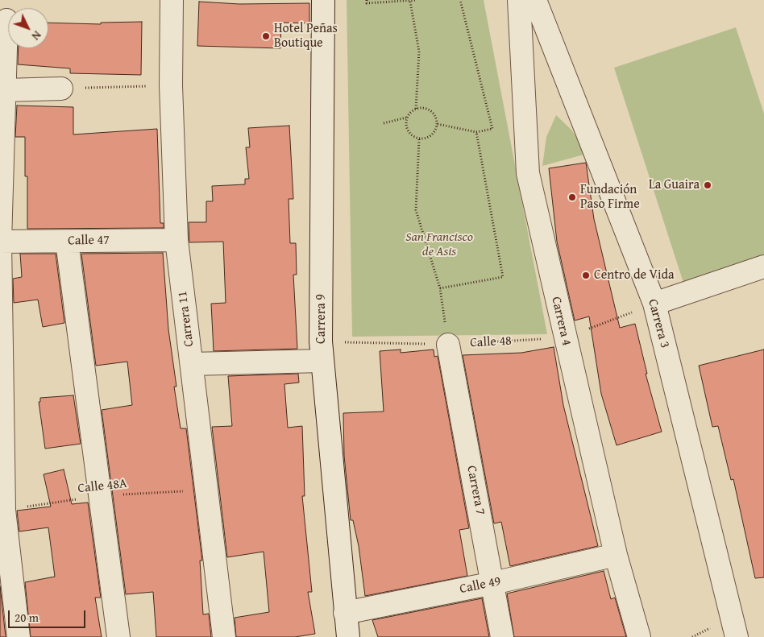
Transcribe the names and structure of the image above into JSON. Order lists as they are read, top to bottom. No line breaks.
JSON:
{"streets":{"street":["Calle 47","Carrera 11","Carrera 9","Carrera 4","Carrera 3","Carrera 7","Calle 49"],"path":["Calle 48","Calle 48A"]},"crossings":[["Calle 47","Carrera 11"],["Carrera 11","Calle 48A"],["Carrera 9","Calle 48"],["Carrera 9","Calle 49"],["Carrera 4","Calle 48"],["Carrera 4","Calle 49"],["Carrera 3","Calle 48"],["Calle 48","Carrera 7"],["Carrera 7","Calle 49"]],"parks":["San Francisco de Asis"],"places":["Hotel Peñas Boutique","La Guaira","Fundación Paso Firme","Centro de Vida"],"scale_bar":"20 m","north":"bottom right"}
